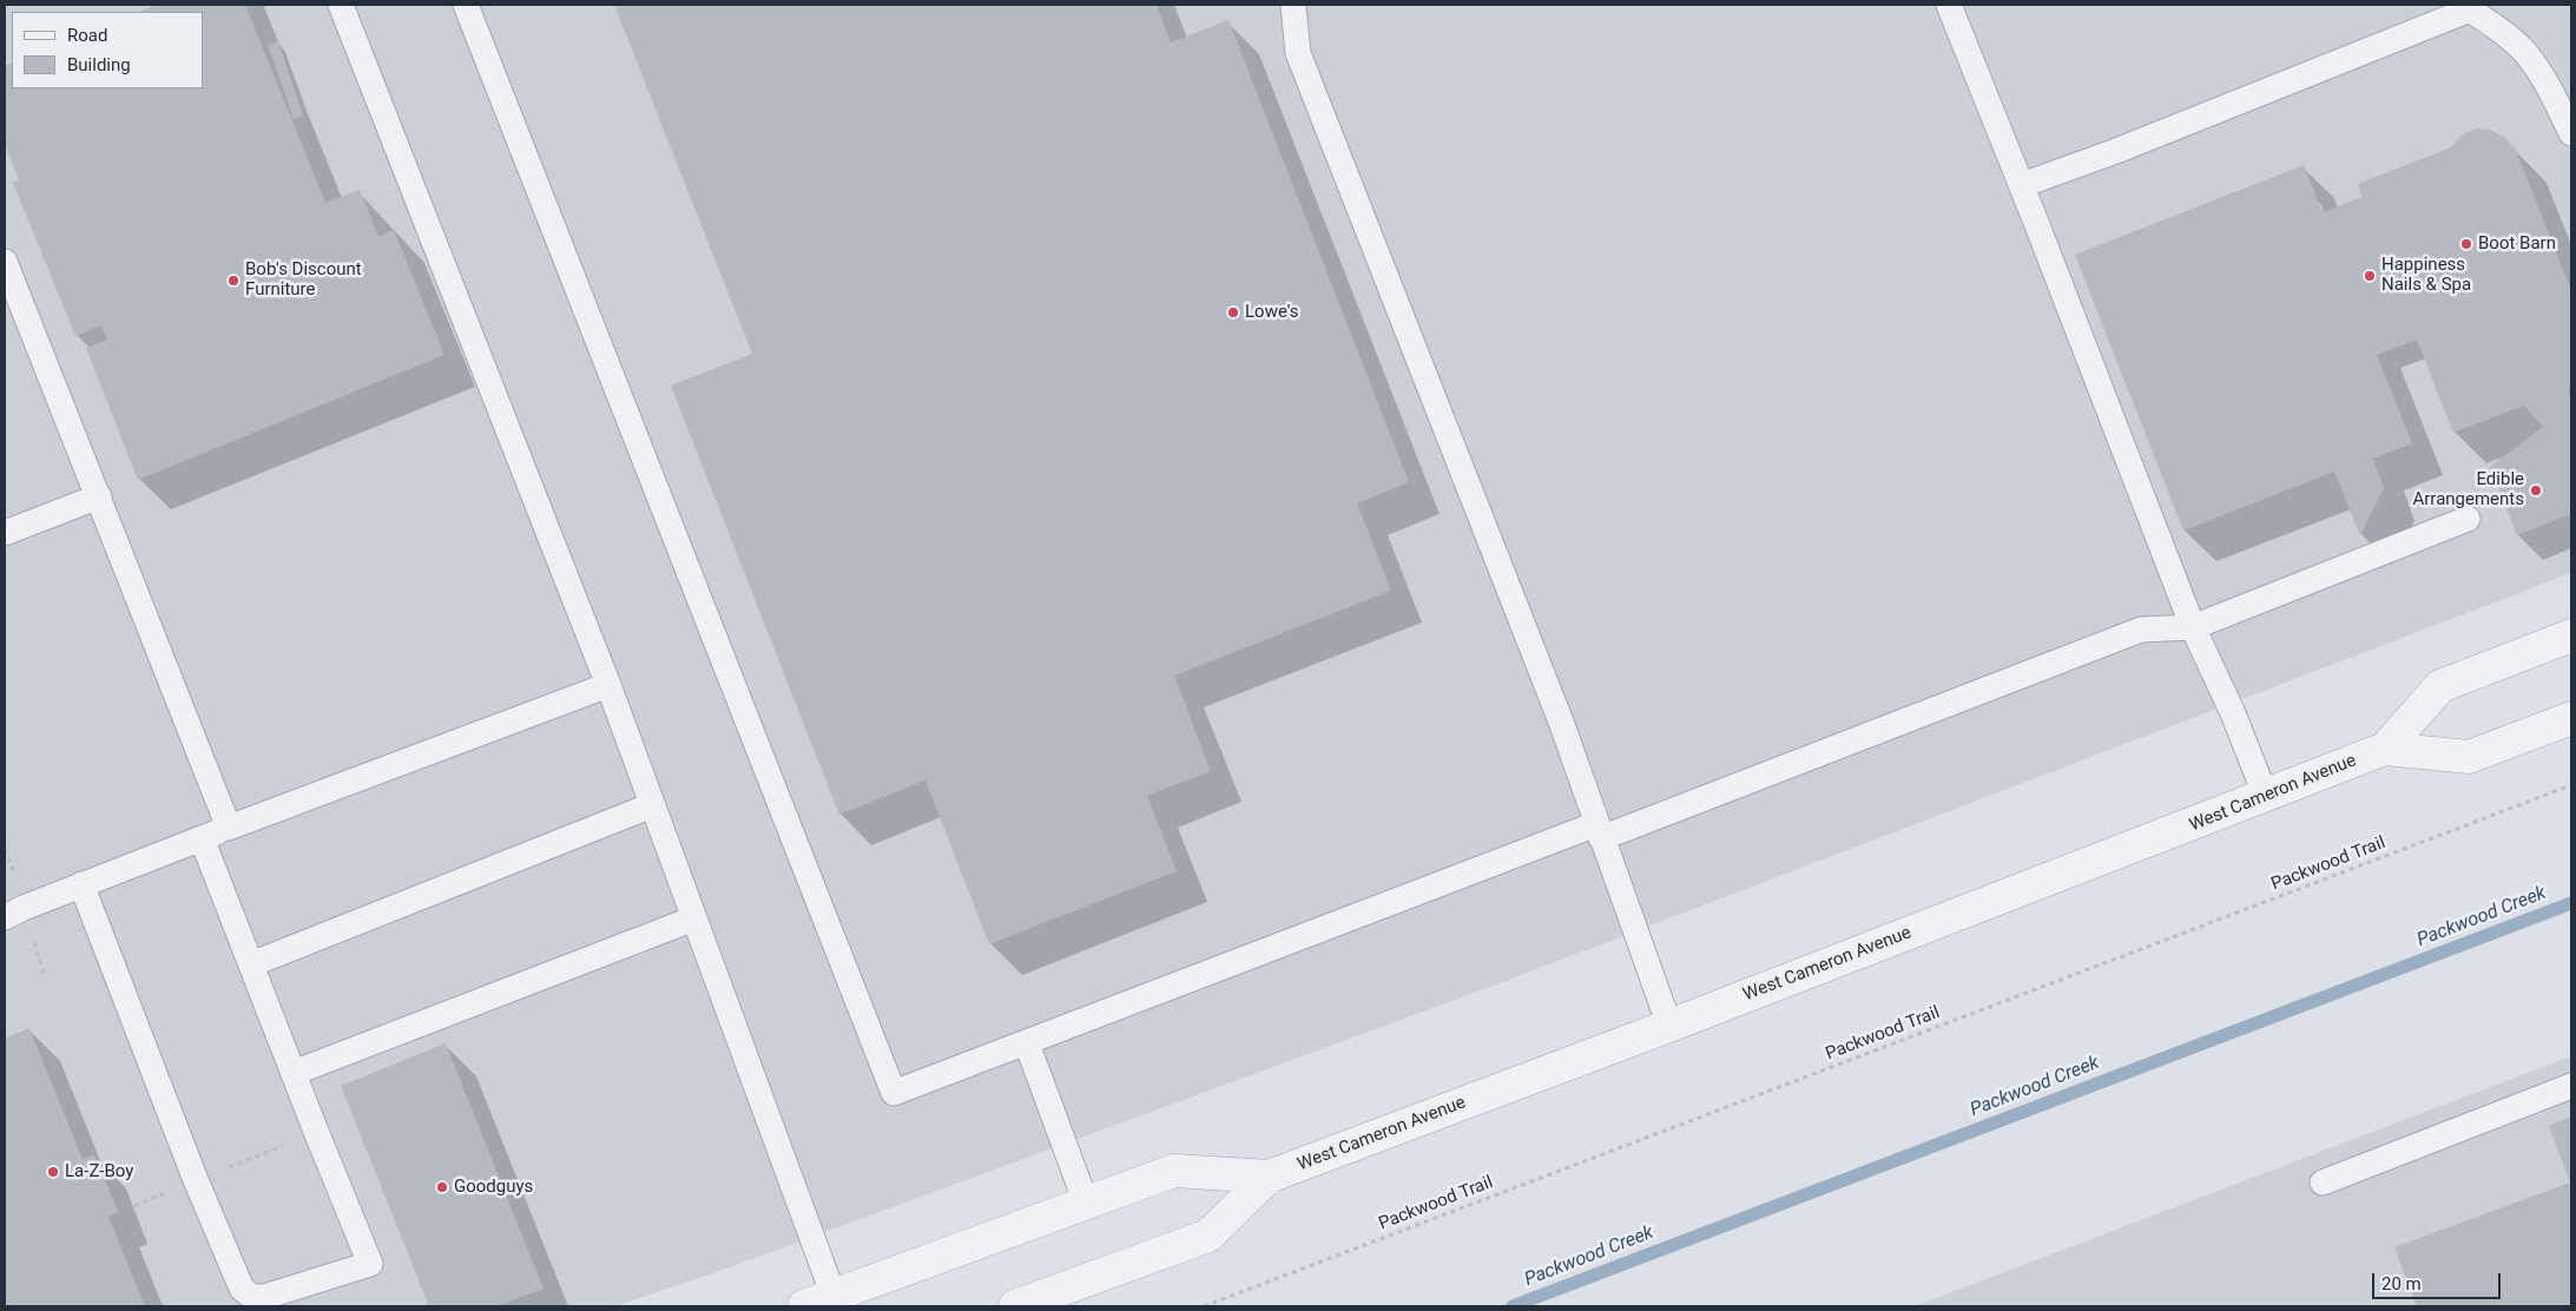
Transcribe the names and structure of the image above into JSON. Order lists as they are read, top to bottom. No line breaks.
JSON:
{"streets":{"street":["West Cameron Avenue"],"path":["Packwood Trail"]},"water":["Packwood Creek"],"places":["Boot Barn","Happiness Nails & Spa","Bob's Discount Furniture","Lowe's","Edible Arrangements","La-Z-Boy","Goodguys"],"legend":["Road","Building"],"scale_bar":"20 m"}
